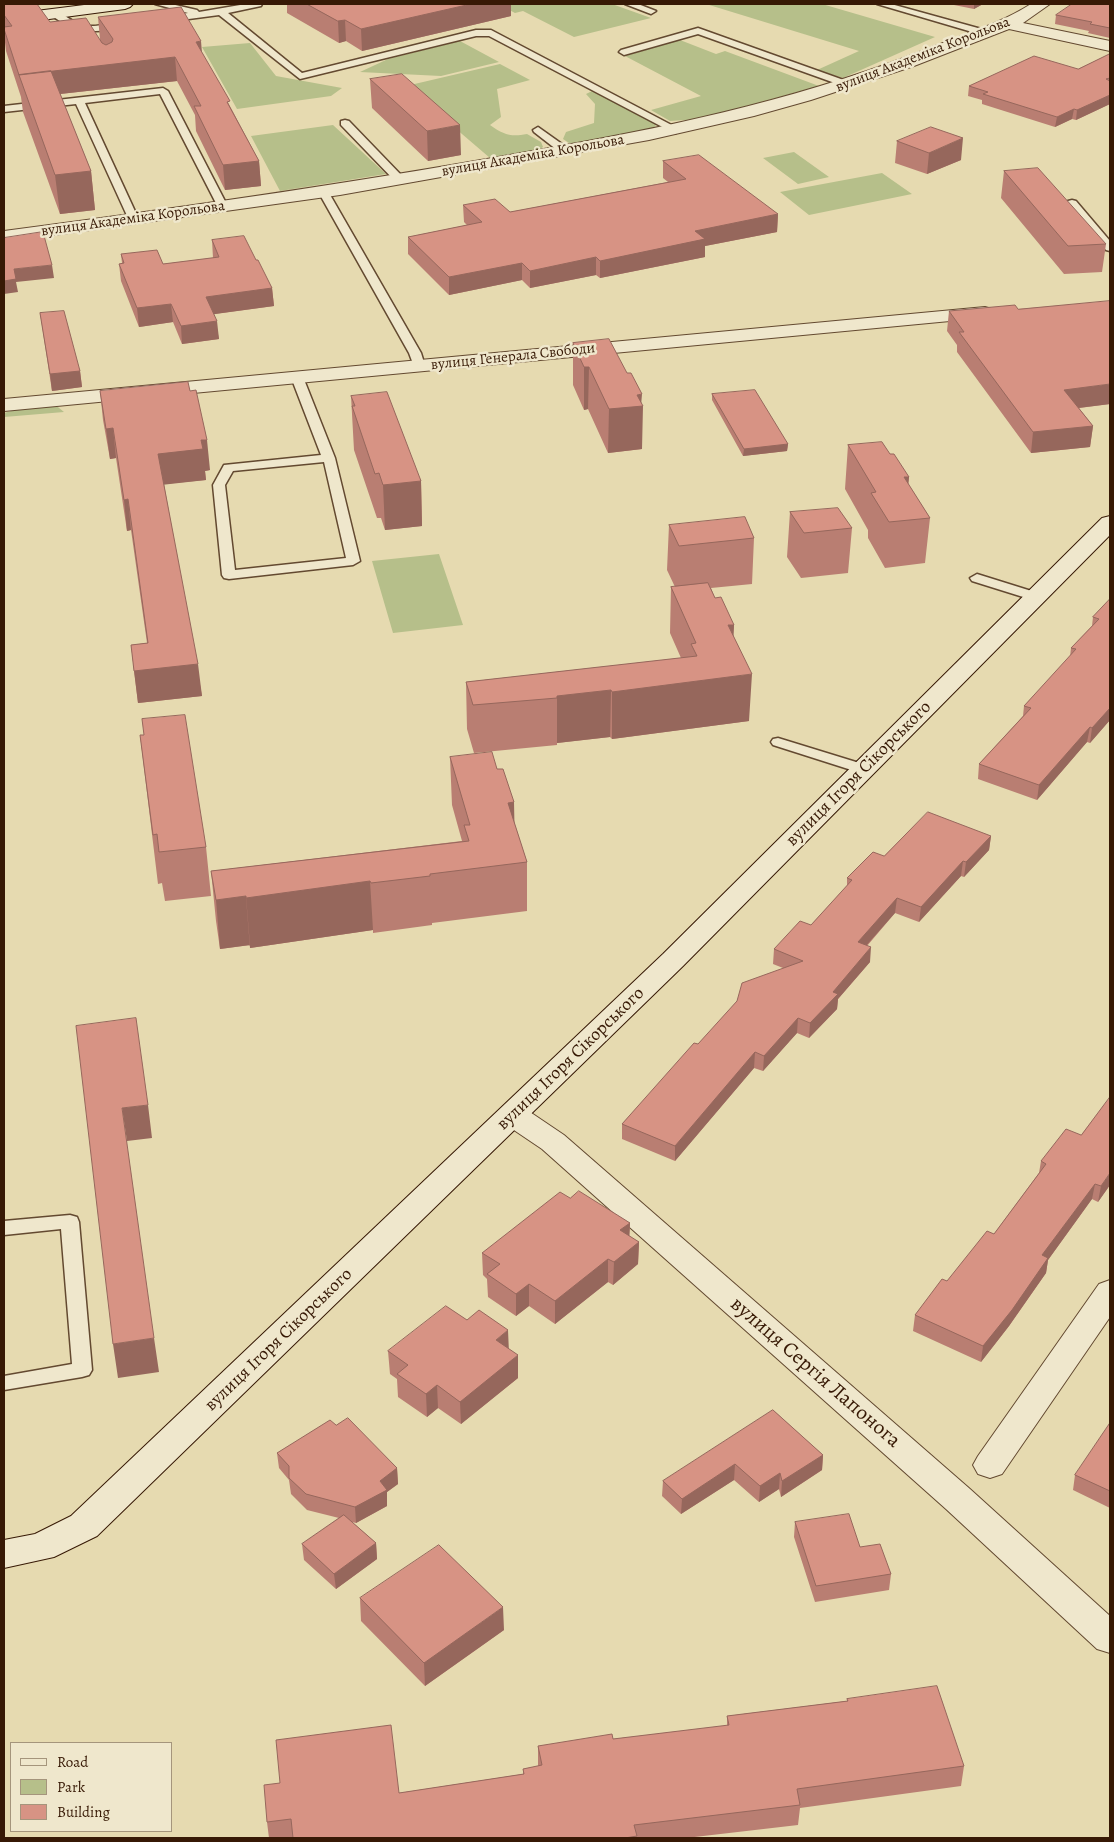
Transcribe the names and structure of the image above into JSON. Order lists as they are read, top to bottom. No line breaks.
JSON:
{"streets":{"street":["вулиця Академіка Корольова","вулиця Генерала Свободи","вулиця Ігоря Сікорського","вулиця Сергія Лапонога"]},"crossings":[["вулиця Ігоря Сікорського","вулиця Сергія Лапонога"]],"legend":["Road","Park","Building"]}
